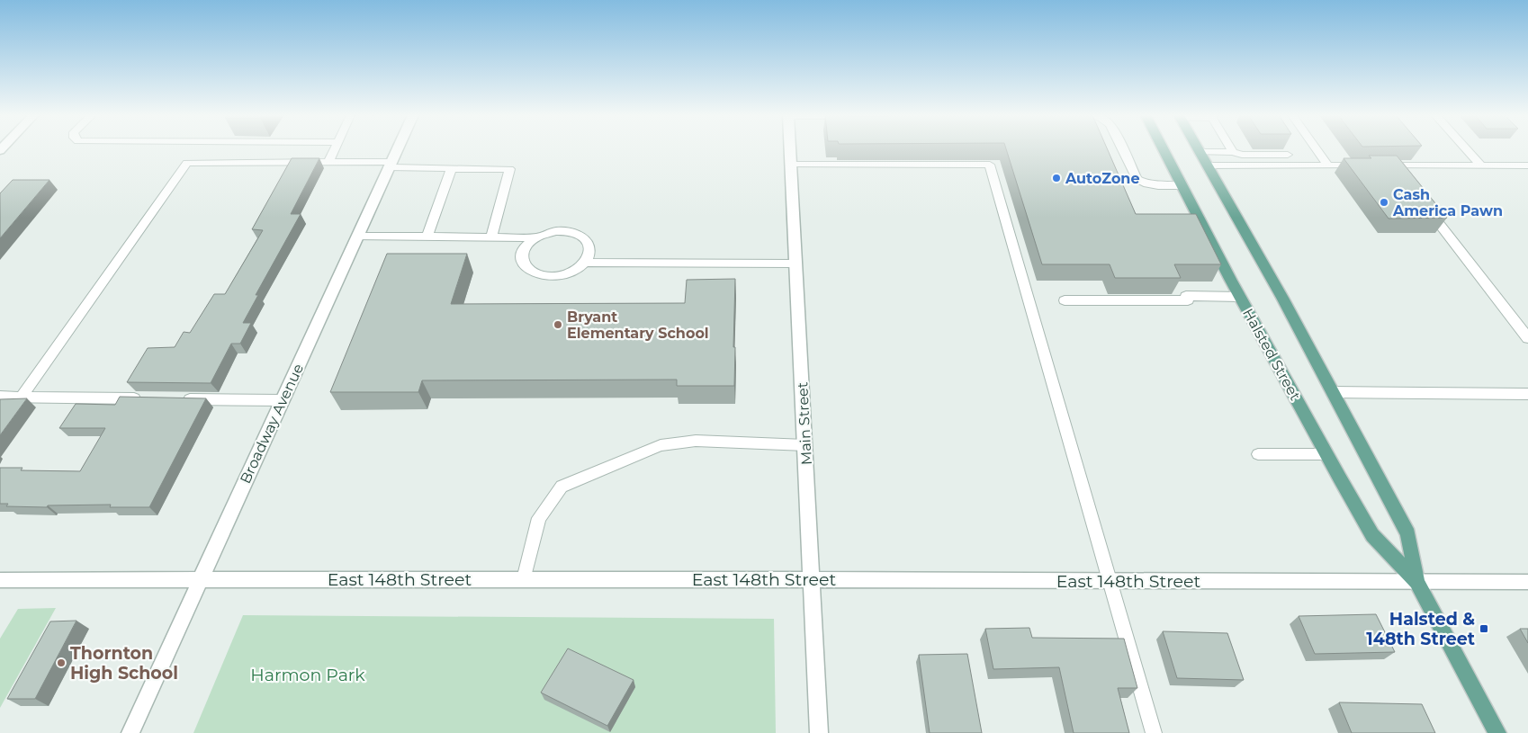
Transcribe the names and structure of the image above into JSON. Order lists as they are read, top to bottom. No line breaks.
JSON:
{"streets":{"main road":["Halsted Street"],"street":["Broadway Avenue","Main Street","East 148th Street"]},"crossings":[["Halsted Street","East 148th Street"],["Broadway Avenue","East 148th Street"],["Main Street","East 148th Street"]],"parks":["Harmon Park"],"places":{"other":["AutoZone","Cash America Pawn","Bryant Elementary School","Thornton High School"],"transit":["Halsted & 148th Street"]}}
